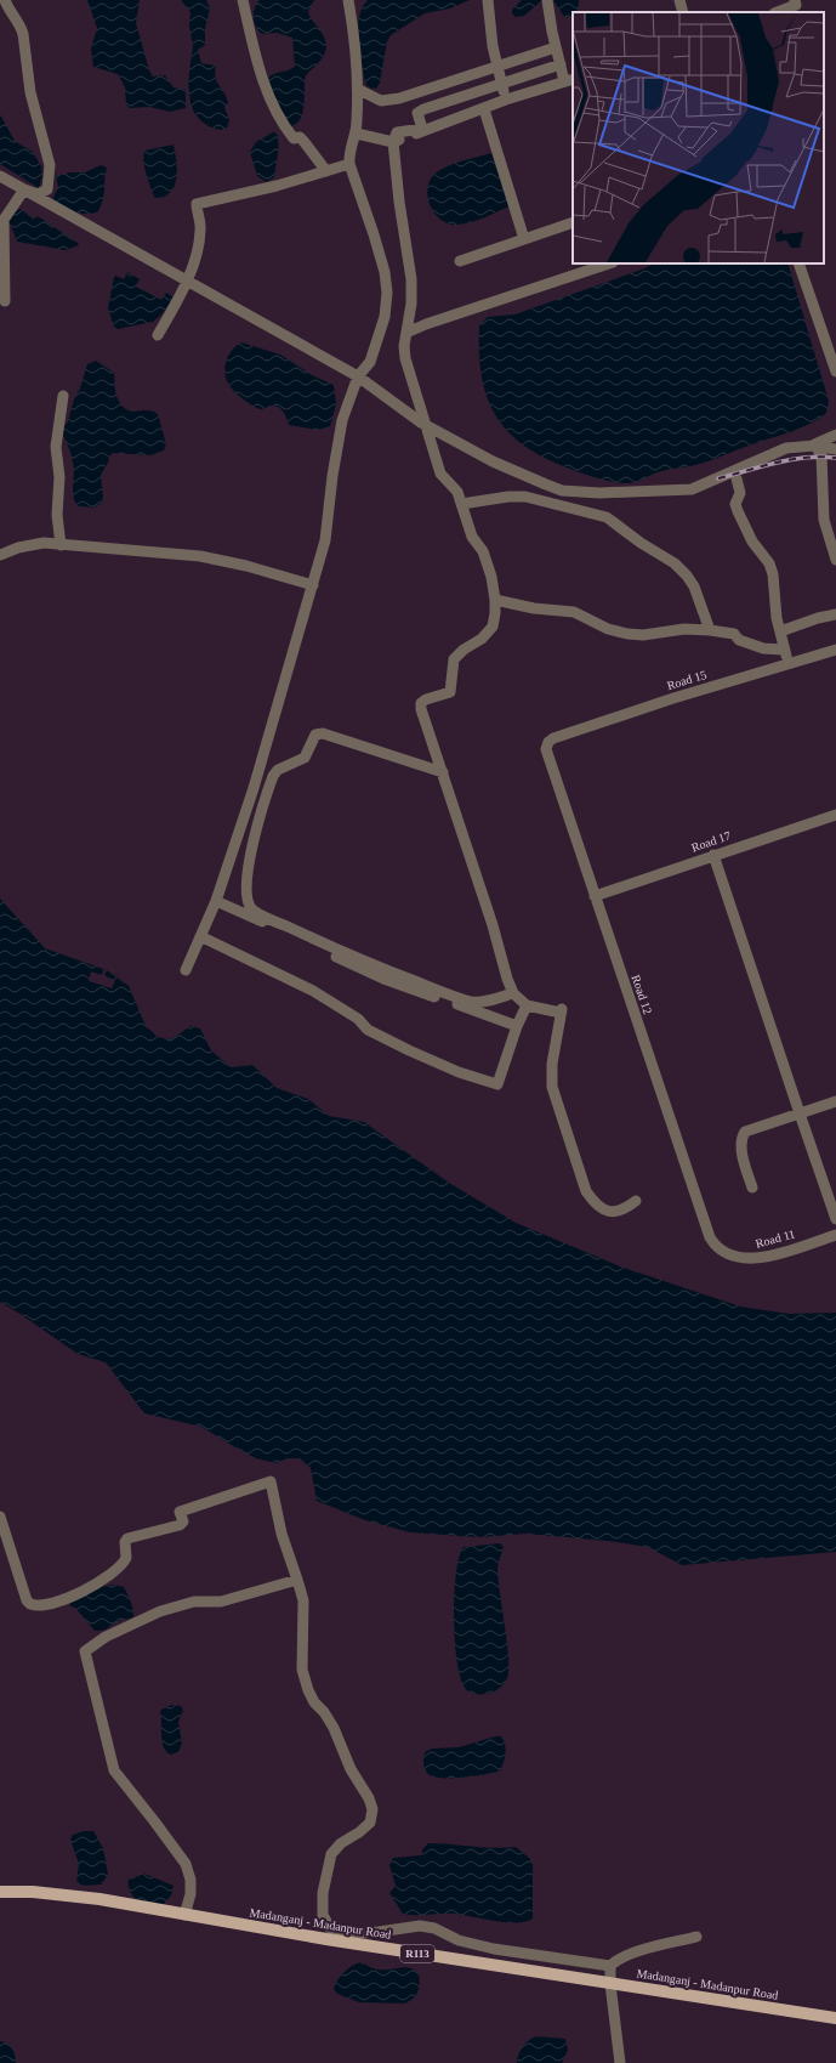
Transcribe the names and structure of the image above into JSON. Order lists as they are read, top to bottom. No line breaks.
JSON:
{"streets":{"main road":["Madanganj - Madanpur Road","R113"],"street":["Road 15","Road 17","Road 12","Road 11"]},"crossings":[["Road 15","Road 12"],["Road 17","Road 12"],["Road 12","Road 11"]]}
